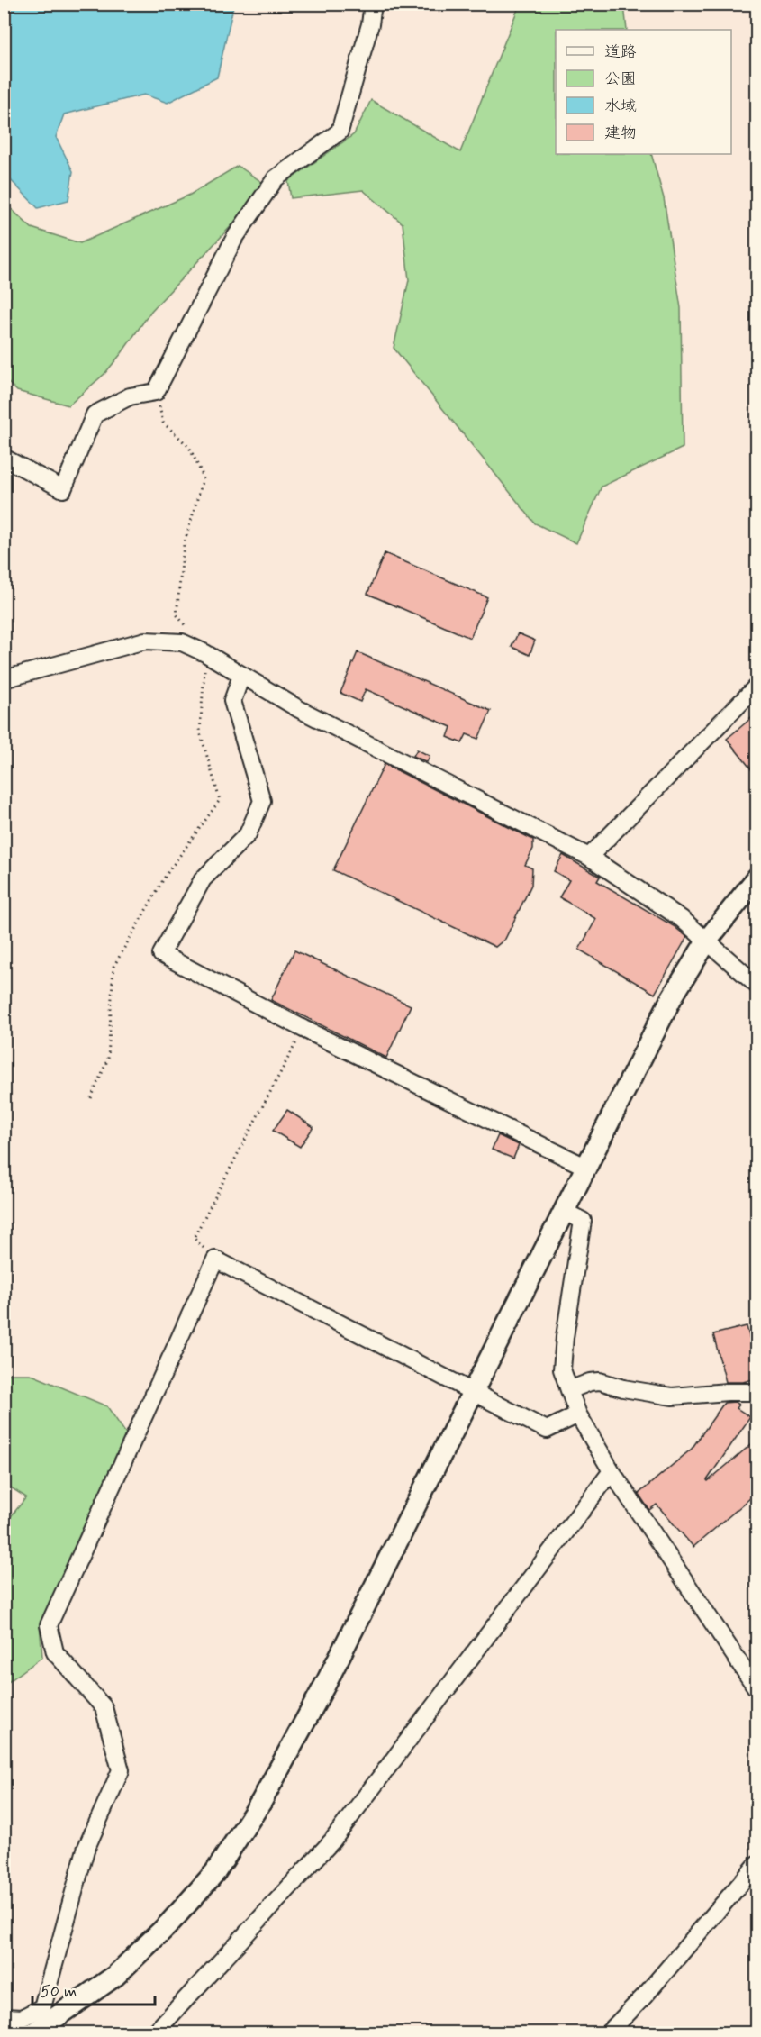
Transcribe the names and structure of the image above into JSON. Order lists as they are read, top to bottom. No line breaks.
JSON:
{"legend":["道路","公園","水域","建物"],"scale_bar":"50 m"}
